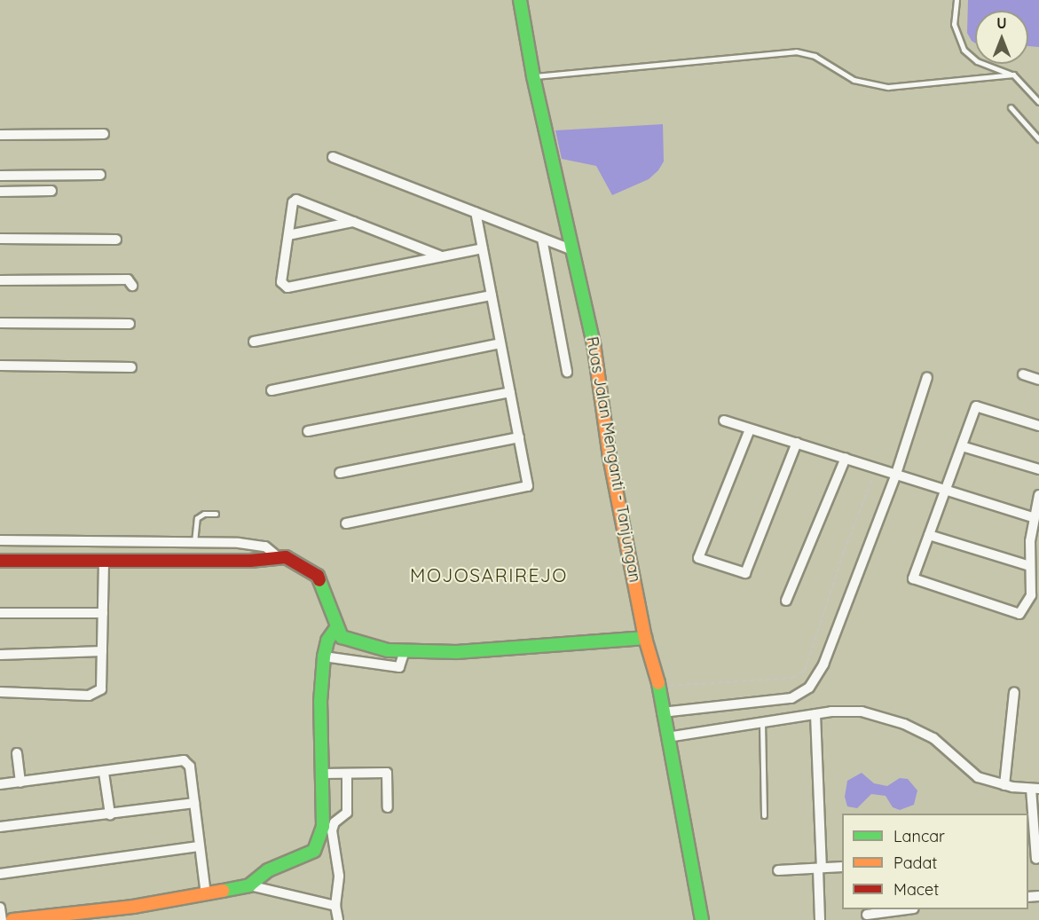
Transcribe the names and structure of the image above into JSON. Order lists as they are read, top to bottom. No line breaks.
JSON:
{"streets":{"street":["Ruas Jalan Menganti - Tanjungan"]},"districts":["MOJOSARIREJO"],"legend":["Lancar","Padat","Macet"],"north":"top"}
